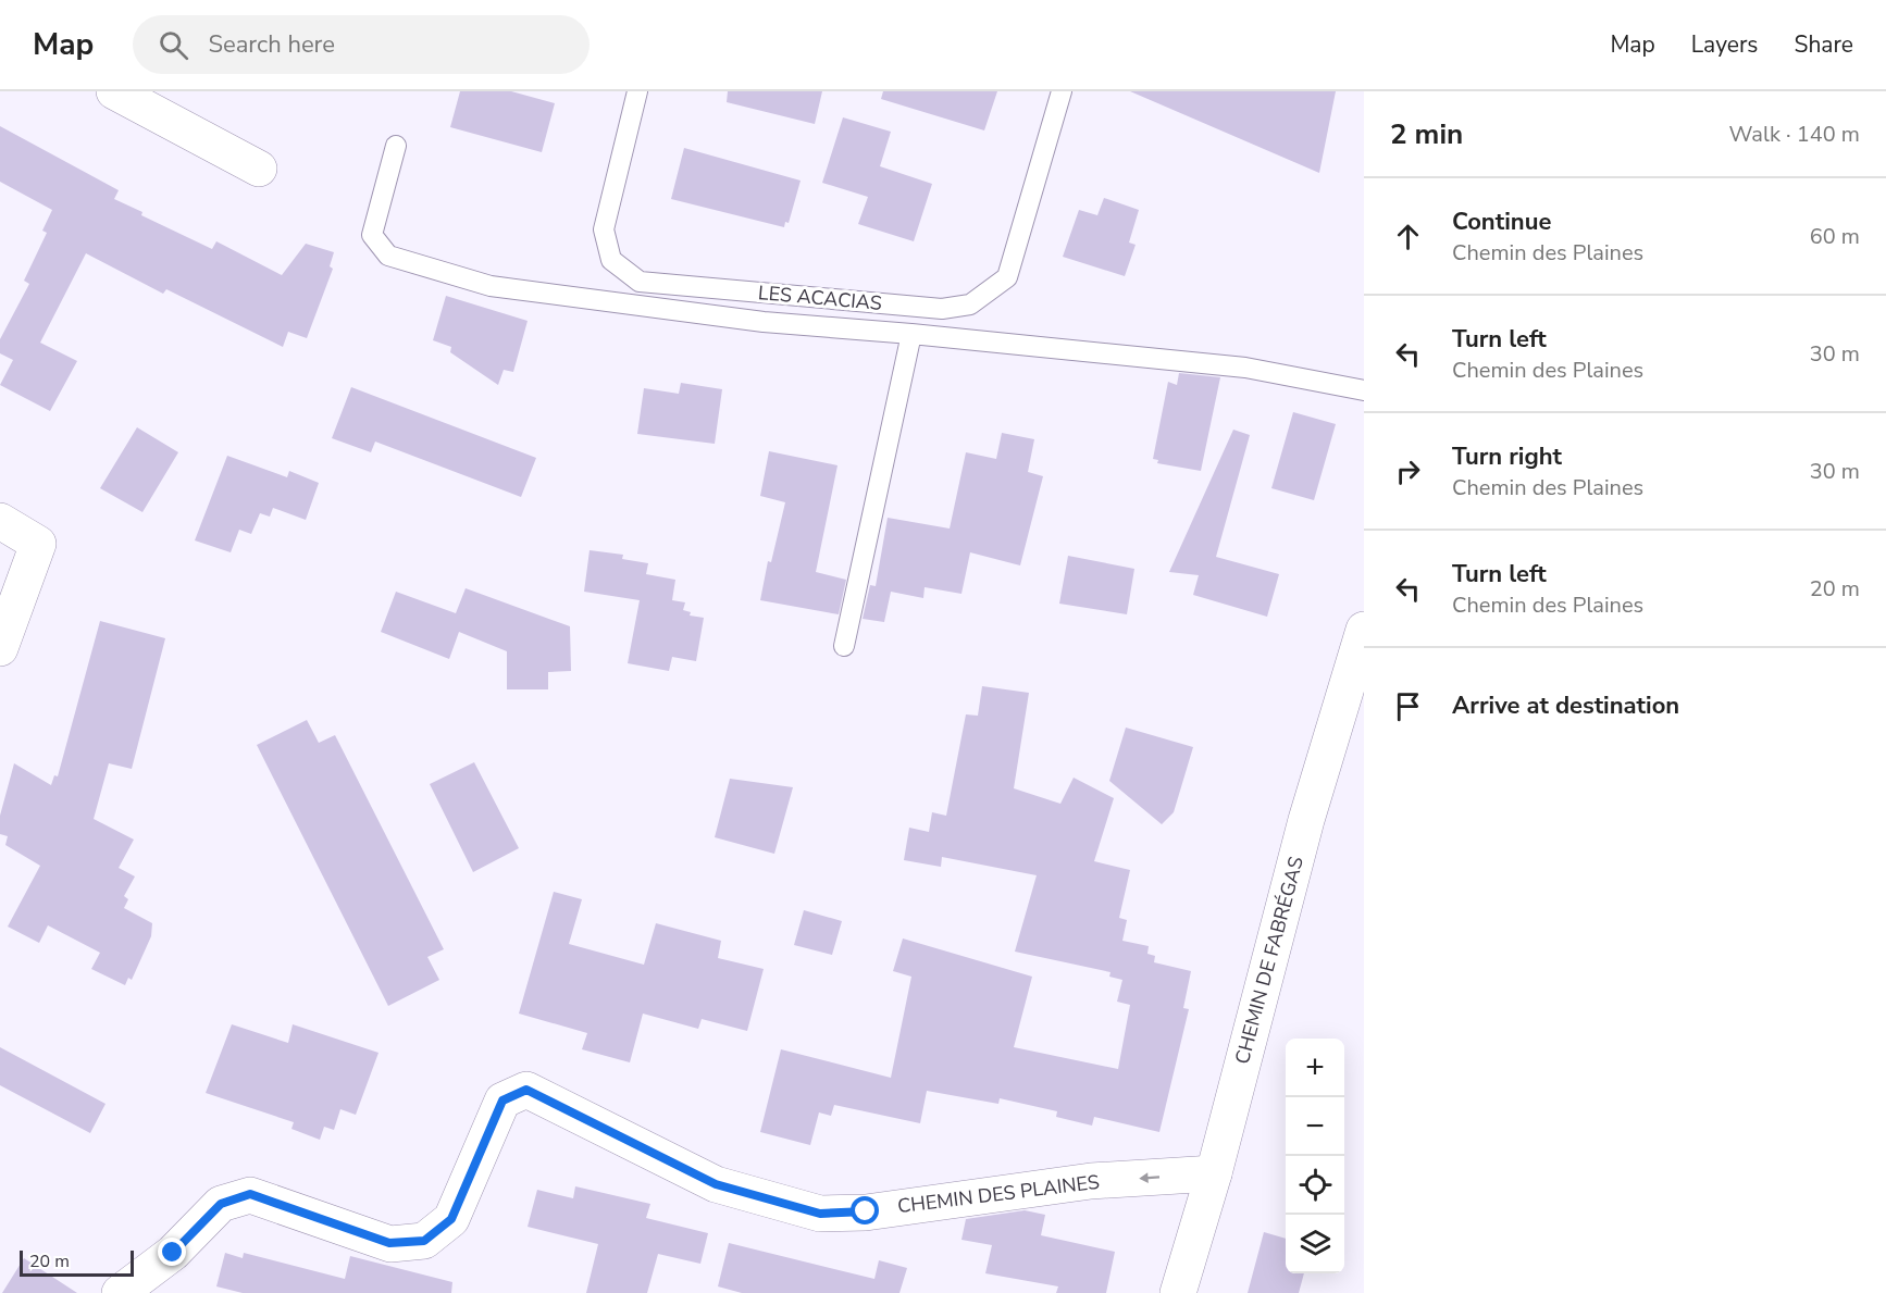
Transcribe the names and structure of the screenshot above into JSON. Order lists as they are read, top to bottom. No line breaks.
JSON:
{"streets":{"street":["CHEMIN DE FABRÉGAS","CHEMIN DES PLAINES"],"lane":["LES ACACIAS"]},"crossings":[["CHEMIN DE FABRÉGAS","CHEMIN DES PLAINES"]],"one_way":["CHEMIN DES PLAINES"],"scale_bar":"20 m","page":{"header":"Map","search":"Search here","nav":["Map","Layers","Share"],"heading":["2 min","Walk · 140 m"],"list":[["Continue","Chemin des Plaines","60 m"],["Turn left","Chemin des Plaines","30 m"],["Turn right","Chemin des Plaines","30 m"],["Turn left","Chemin des Plaines","20 m"],"Arrive at destination"],"map_buttons":["+","−"],"scale":"20 m"}}
